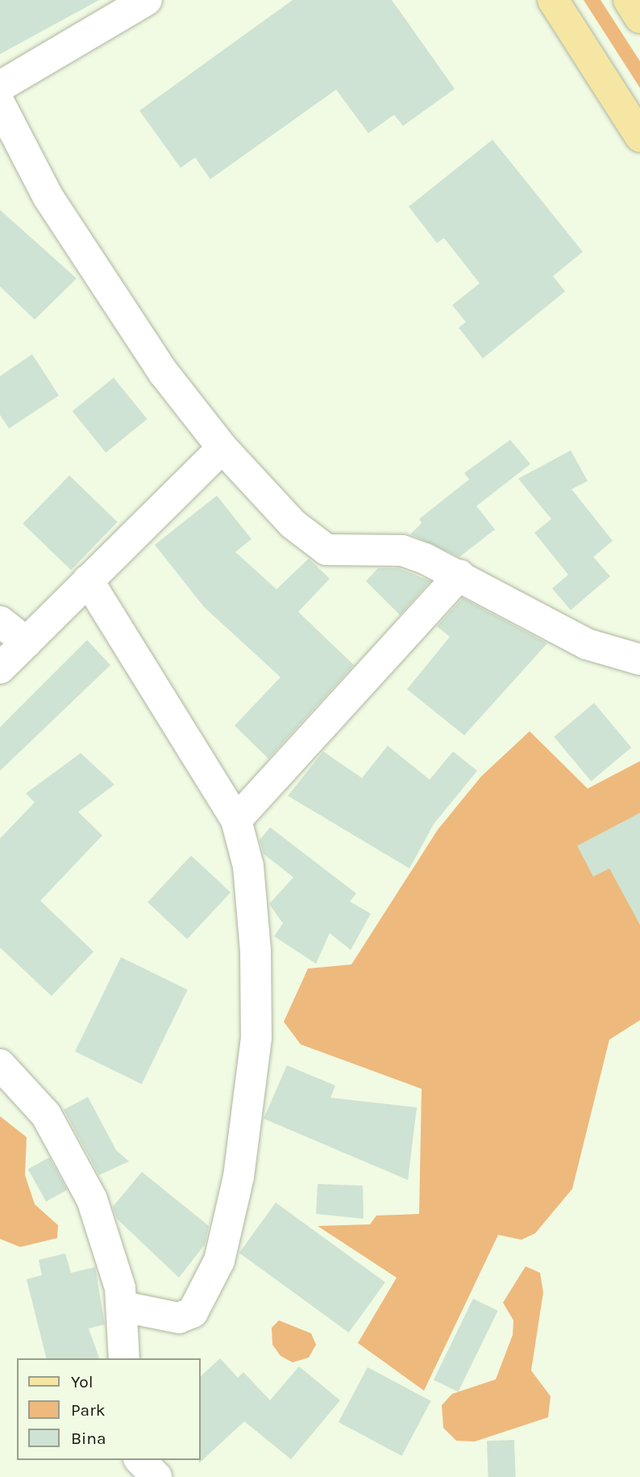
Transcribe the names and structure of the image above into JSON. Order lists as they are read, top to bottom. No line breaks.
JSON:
{"legend":["Yol","Park","Bina"]}
